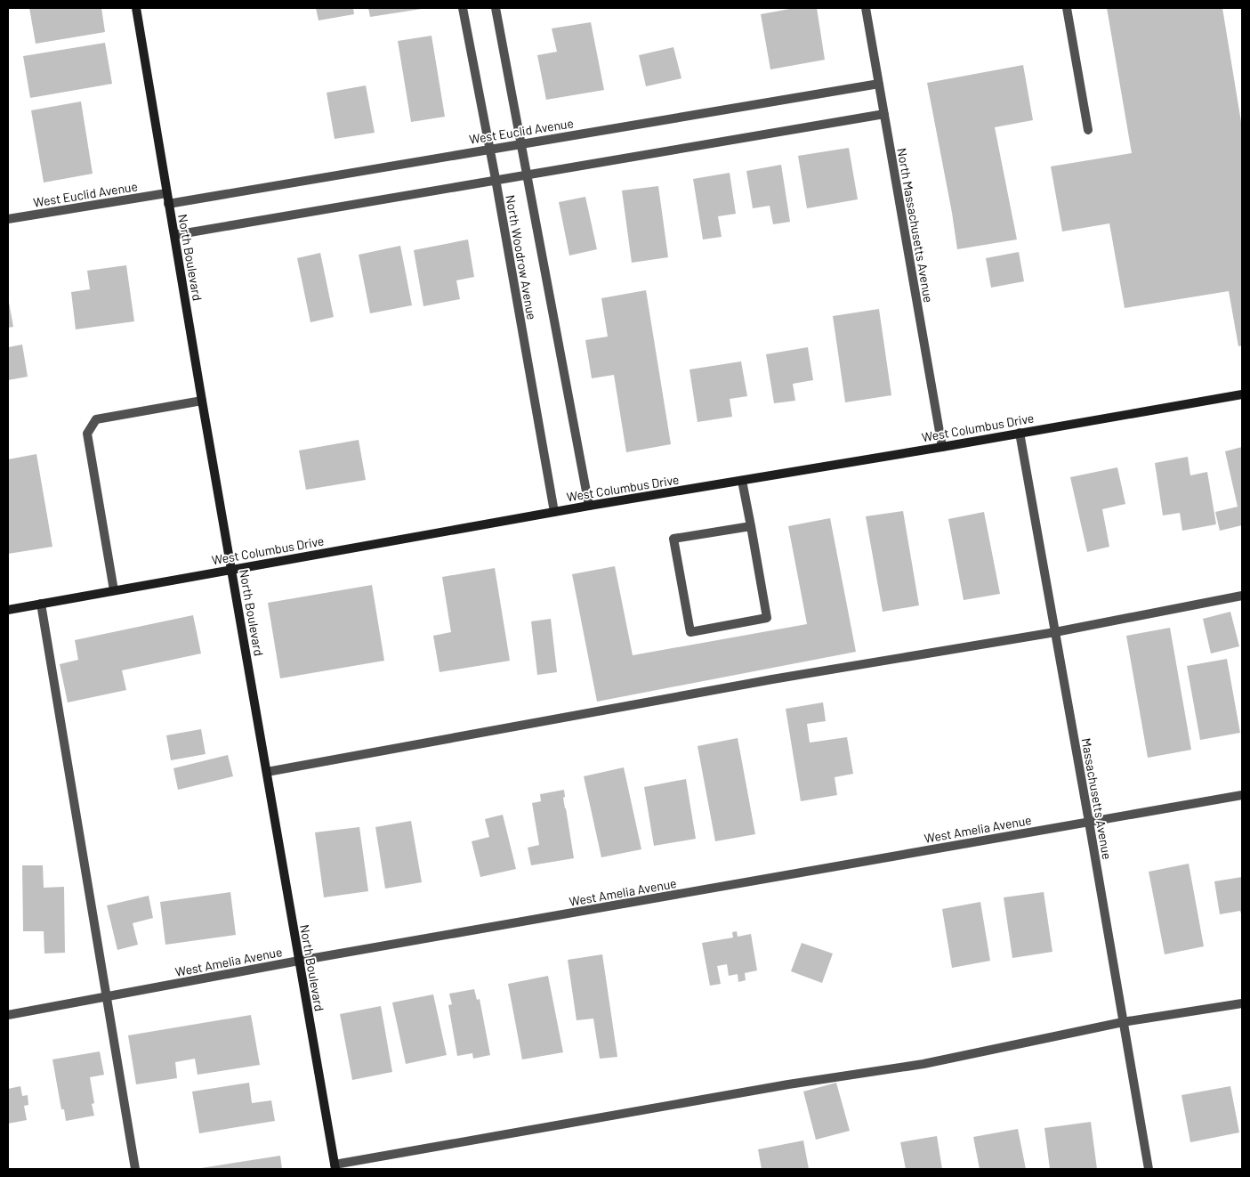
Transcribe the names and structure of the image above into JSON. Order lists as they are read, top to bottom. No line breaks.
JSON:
{"streets":{"main road":["North Boulevard","West Columbus Drive"],"street":["West Euclid Avenue","North Massachusetts Avenue","North Woodrow Avenue","Massachusetts Avenue","West Amelia Avenue"]},"crossings":[["West Euclid Avenue","North Massachusetts Avenue"],["West Euclid Avenue","North Boulevard"],["West Euclid Avenue","North Woodrow Avenue"],["North Massachusetts Avenue","West Columbus Drive"],["North Boulevard","West Columbus Drive"],["North Boulevard","West Amelia Avenue"],["North Woodrow Avenue","West Columbus Drive"],["West Columbus Drive","Massachusetts Avenue"],["Massachusetts Avenue","West Amelia Avenue"]]}
